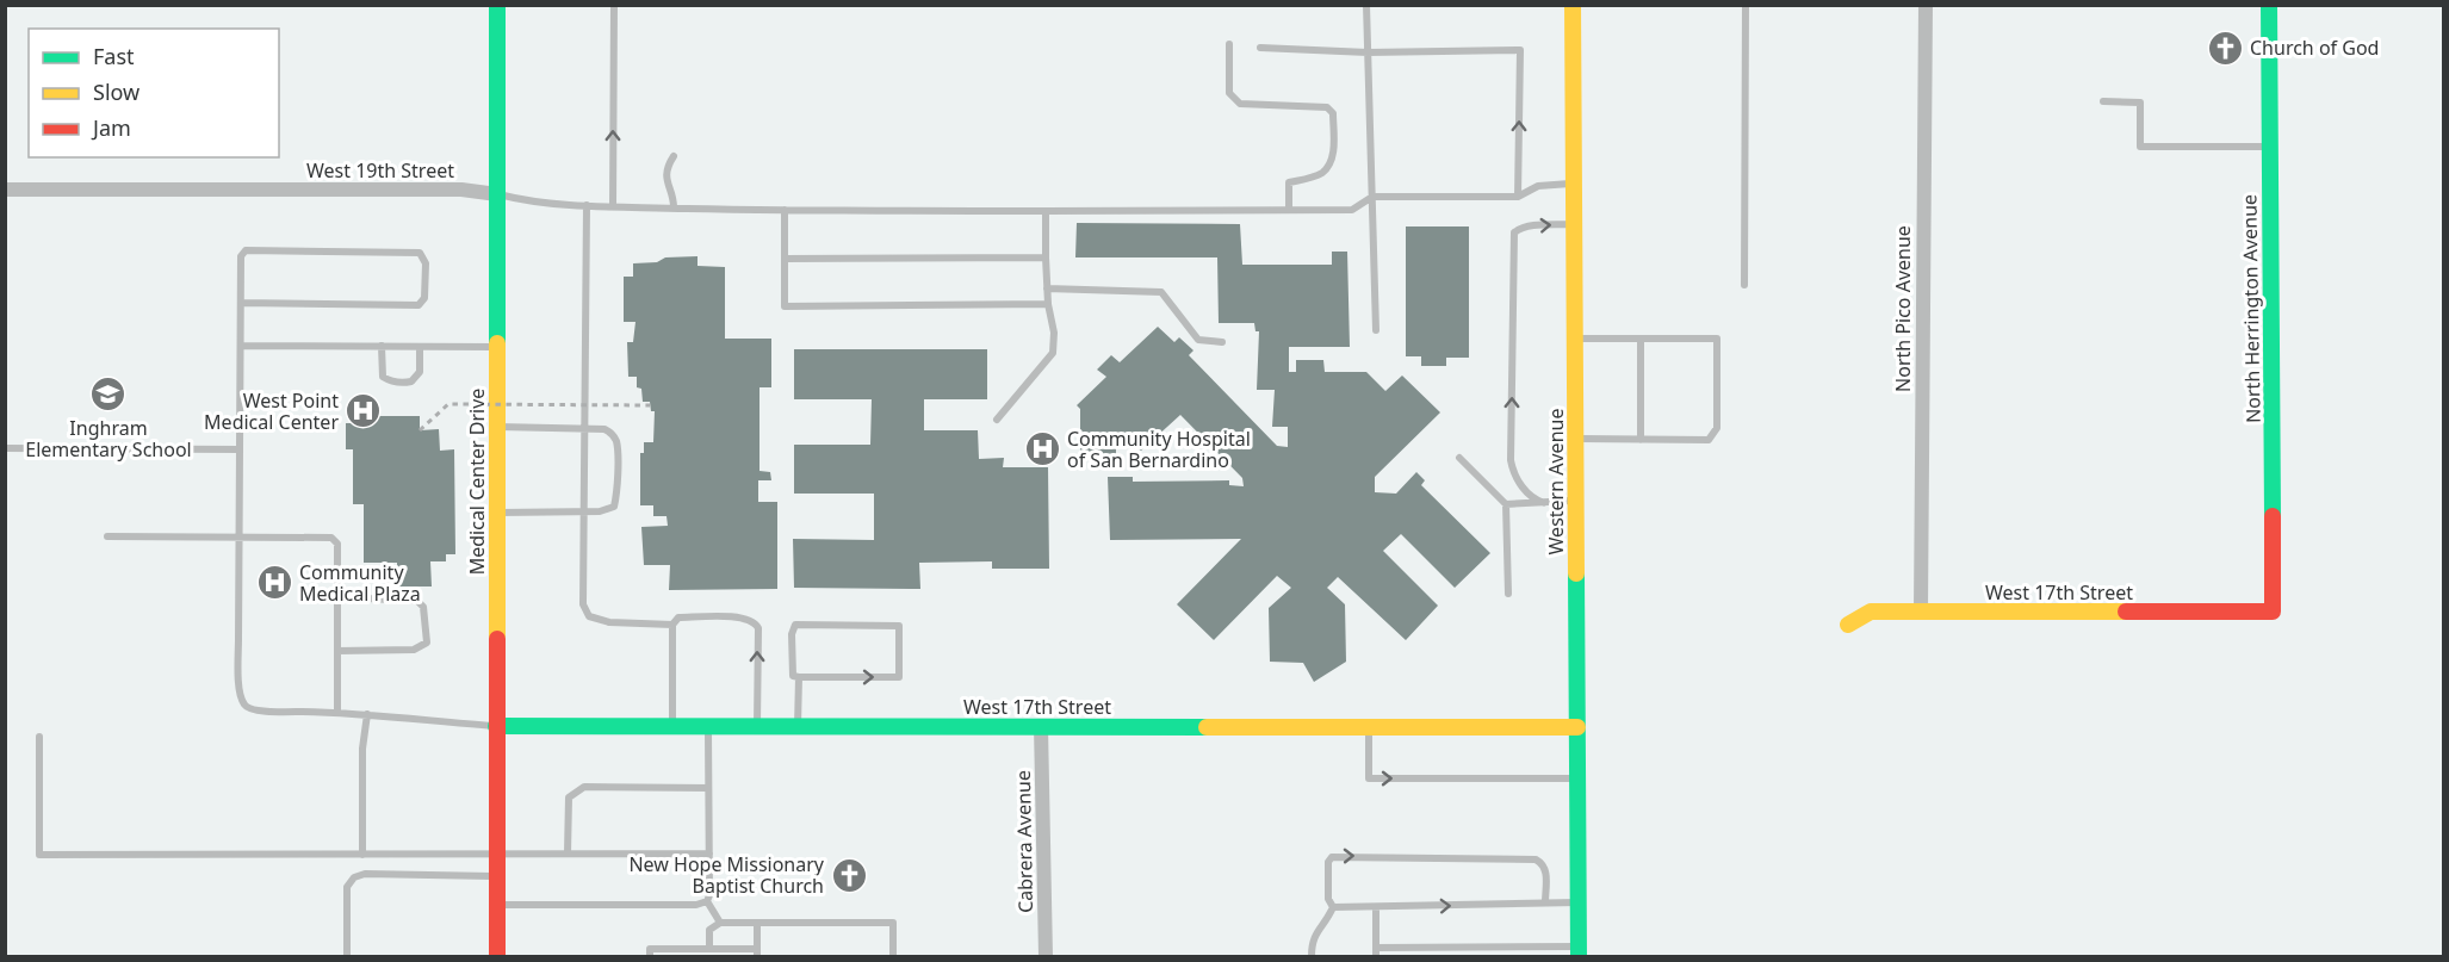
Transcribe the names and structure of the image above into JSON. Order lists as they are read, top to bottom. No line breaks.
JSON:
{"streets":{"street":["West 19th Street","North Pico Avenue","North Herrington Avenue","Medical Center Drive","Western Avenue","West 17th Street","Cabrera Avenue"]},"crossings":[["West 19th Street","Medical Center Drive"],["North Pico Avenue","West 17th Street"],["North Herrington Avenue","West 17th Street"],["Medical Center Drive","West 17th Street"],["Western Avenue","West 17th Street"],["West 17th Street","Cabrera Avenue"]],"places":{"church":["Church of God","New Hope Missionary Baptist Church"],"school or university":["Inghram Elementary School"],"hospital":["West Point Medical Center","Community Hospital of San Bernardino","Community Medical Plaza"]},"legend":["Fast","Slow","Jam"]}
